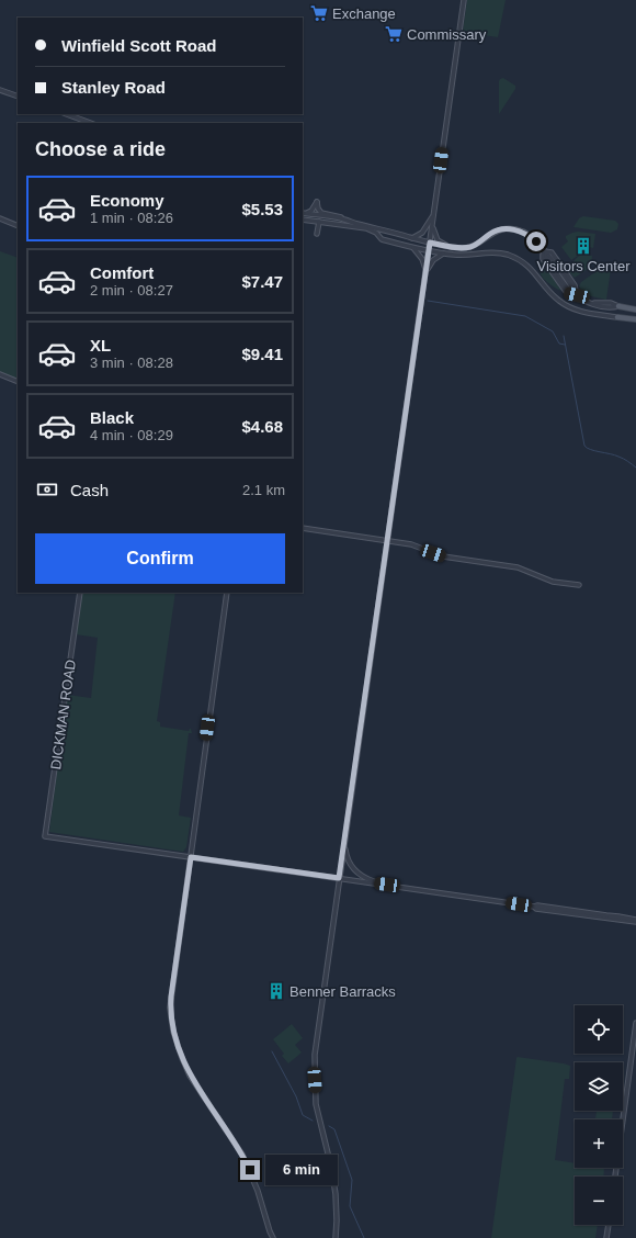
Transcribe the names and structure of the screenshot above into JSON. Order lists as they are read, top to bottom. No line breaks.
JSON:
{"streets":{"street":["DICKMAN ROAD"]},"places":{"supermarket":["Exchange","Commissary"],"building":["Visitors Center","Benner Barracks"]},"page":{"banner":["Winfield Scott Road","Stanley Road"],"heading":"Choose a ride","list":[{"name":"Economy","note":"1 min · 08:26","value":"$5.53"},{"name":"Comfort","note":"2 min · 08:27","value":"$7.47"},{"name":"XL","note":"3 min · 08:28","value":"$9.41"},{"name":"Black","note":"4 min · 08:29","value":"$4.68"}],"pay":["Cash","2.1 km"],"buttons":"Confirm","map_buttons":["+","−"],"bubble":"6 min"}}
